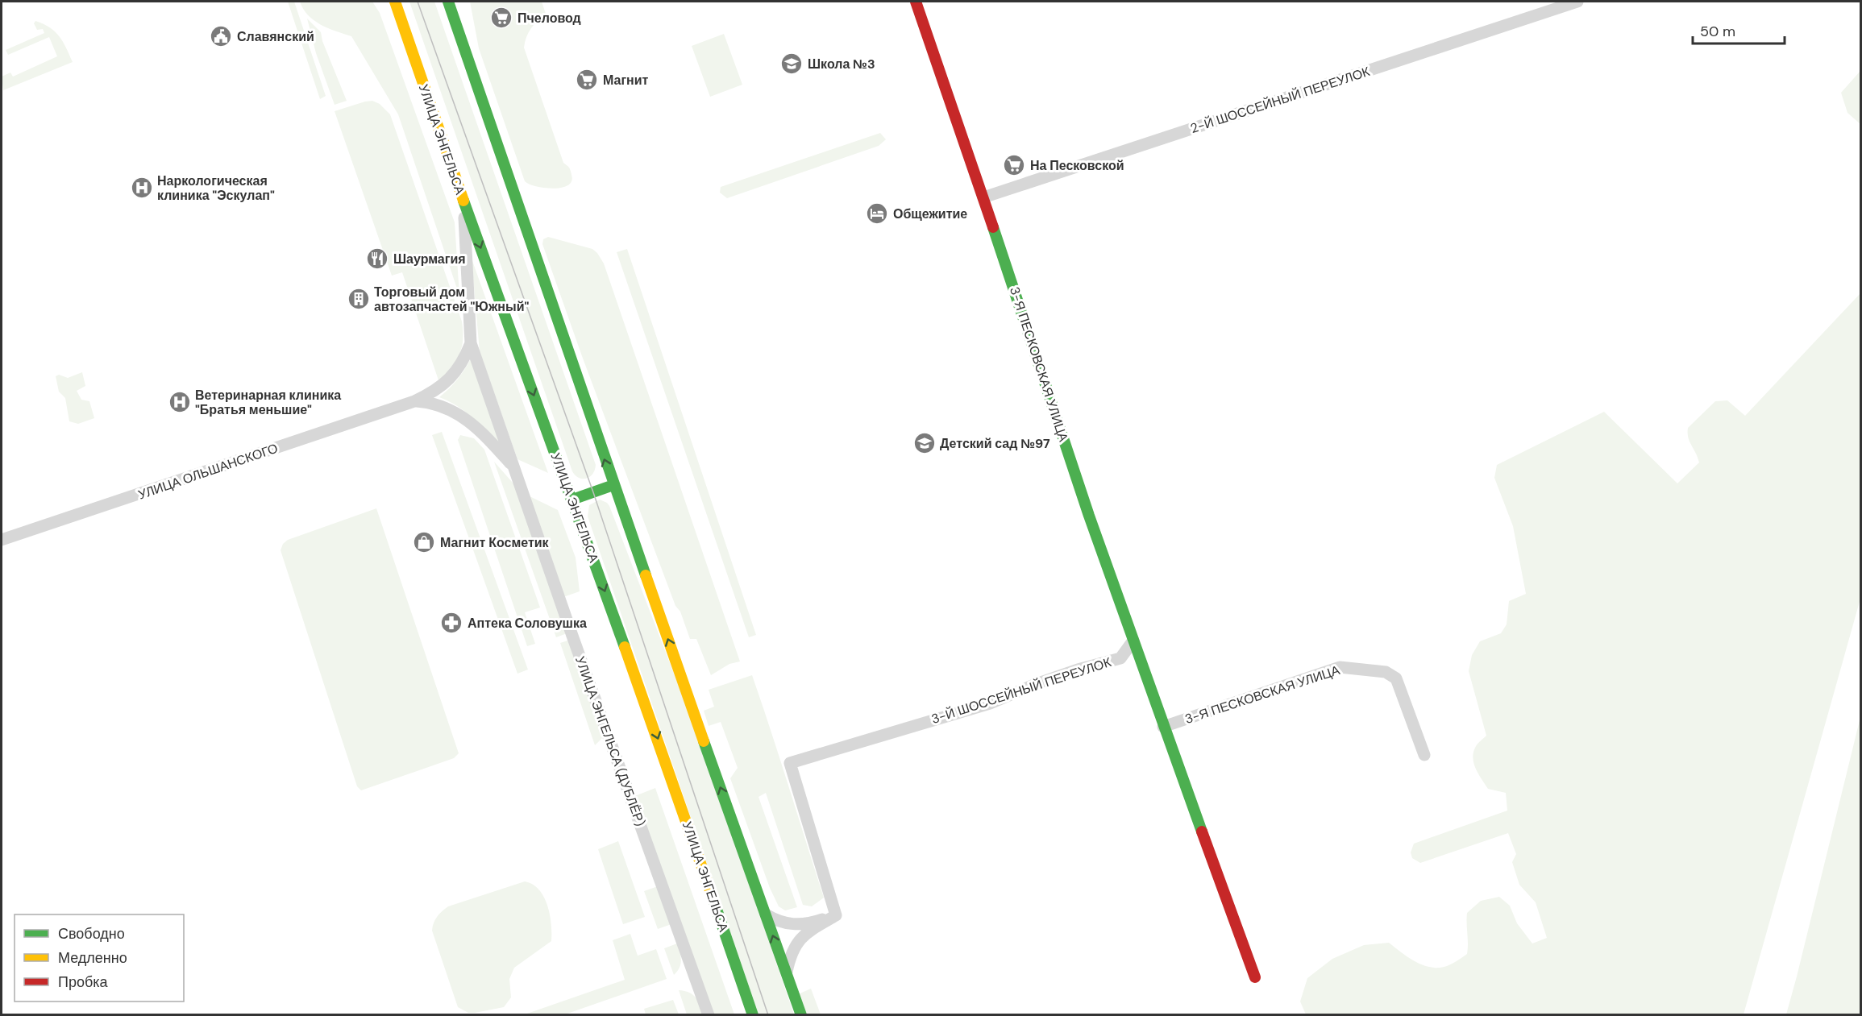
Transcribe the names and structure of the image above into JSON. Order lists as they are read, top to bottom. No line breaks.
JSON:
{"streets":{"main road":["УЛИЦА ЭНГЕЛЬСА","3-Я ПЕСКОВСКАЯ УЛИЦА"],"street":["2-Й ШОССЕЙНЫЙ ПЕРЕУЛОК","УЛИЦА ОЛЬШАНСКОГО","3-Й ШОССЕЙНЫЙ ПЕРЕУЛОК","УЛИЦА ЭНГЕЛЬСА (ДУБЛЁР)"]},"crossings":[["2-Й ШОССЕЙНЫЙ ПЕРЕУЛОК","3-Я ПЕСКОВСКАЯ УЛИЦА"],["3-Я ПЕСКОВСКАЯ УЛИЦА","3-Й ШОССЕЙНЫЙ ПЕРЕУЛОК"],["УЛИЦА ОЛЬШАНСКОГО","УЛИЦА ЭНГЕЛЬСА (ДУБЛЁР)"]],"places":{"supermarket":["Пчеловод","Магнит","На Песковской"],"public building":["Славянский"],"school or university":["Школа №3","Детский сад №97"],"hospital":["Наркологическая клиника \"Эскулап\"","Ветеринарная клиника \"Братья меньшие\""],"hotel":["Общежитие"],"restaurant":["Шаурмагия"],"building":["Торговый дом автозапчастей \"Южный\""],"shop":["Магнит Косметик"],"pharmacy":["Аптека Соловушка"]},"legend":["Свободно","Медленно","Пробка"],"scale_bar":"50 m"}
